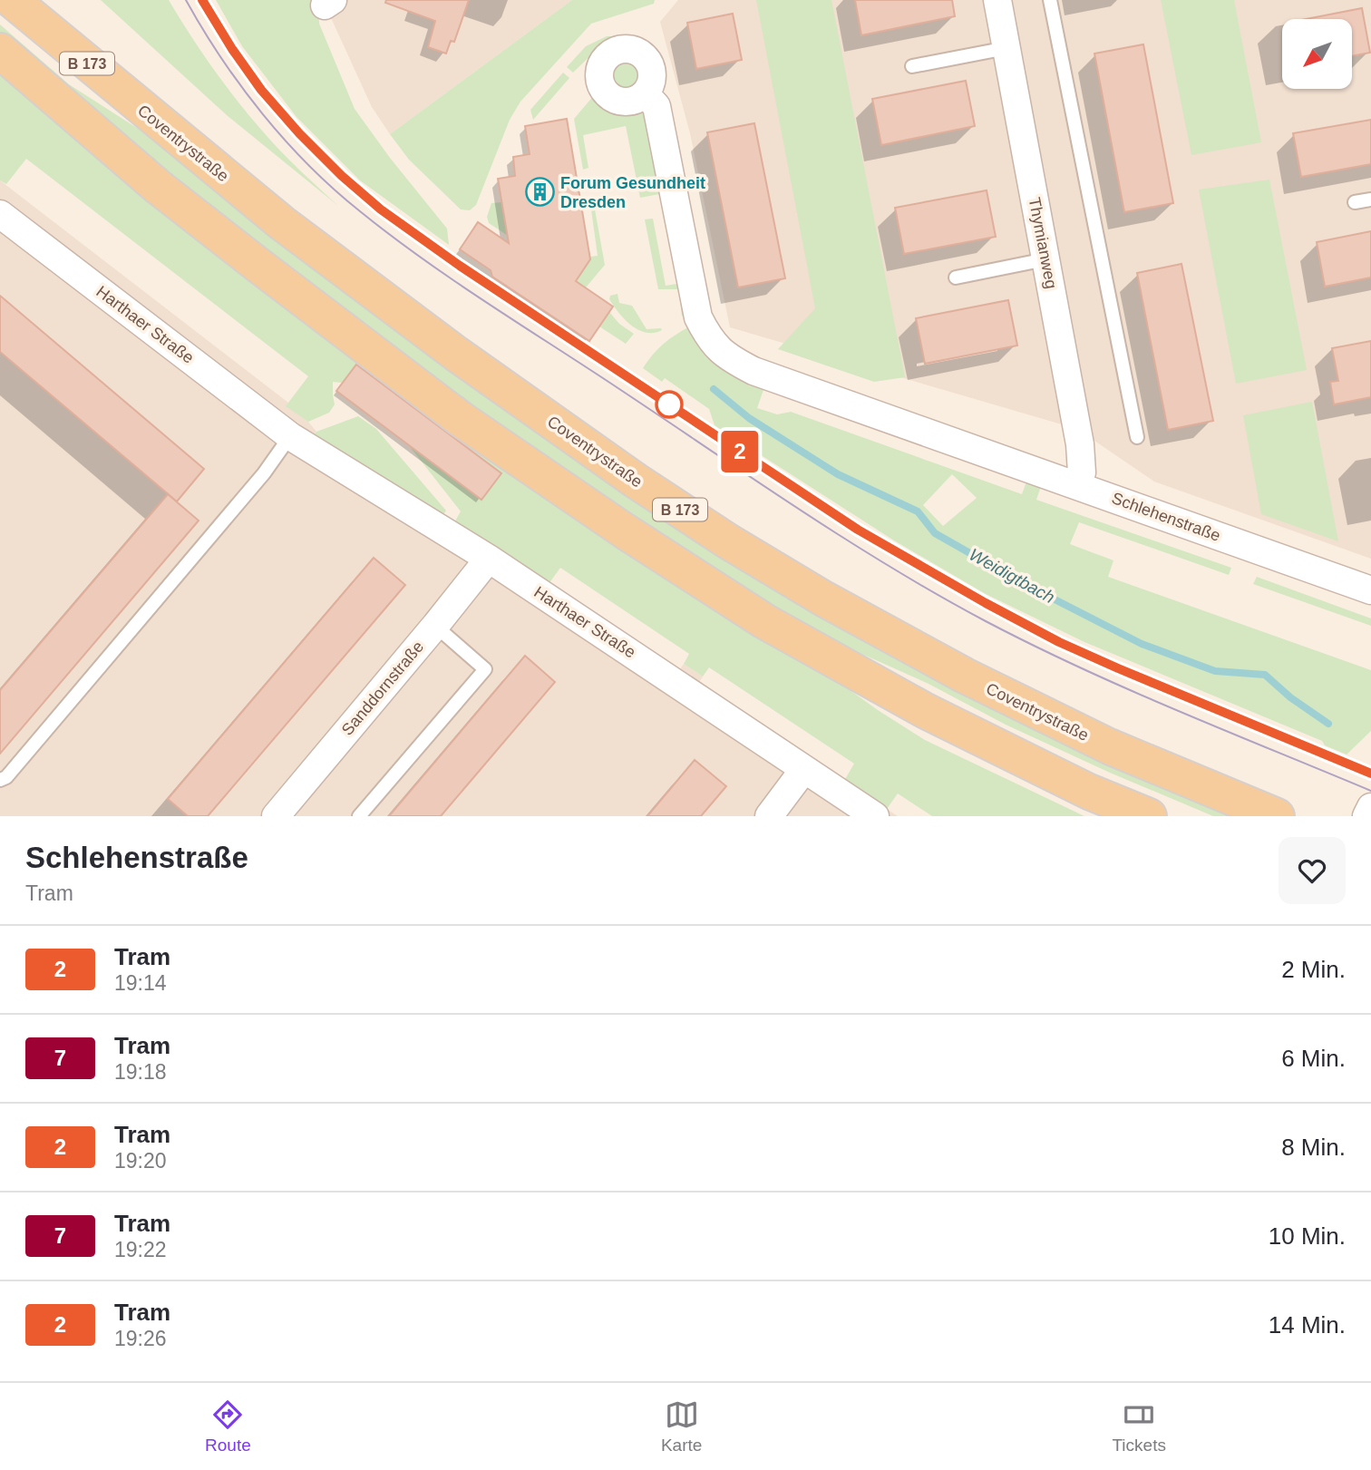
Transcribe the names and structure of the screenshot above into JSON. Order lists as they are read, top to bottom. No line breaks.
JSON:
{"streets":{"main road":["B 173","Coventrystraße"],"street":["Thymianweg","Harthaer Straße","Schlehenstraße","Sanddornstraße"]},"crossings":[["Thymianweg","Schlehenstraße"],["Harthaer Straße","Sanddornstraße"]],"water":["Weidigtbach"],"places":{"building":["Forum Gesundheit Dresden"]},"lines":["tram line 2"],"north":"bottom left","page":{"on_map":"2","heading":["Schlehenstraße","Tram"],"list":[{"mark":"2","name":"Tram","note":"19:14","value":"2 Min."},{"mark":"7","name":"Tram","note":"19:18","value":"6 Min."},{"mark":"2","name":"Tram","note":"19:20","value":"8 Min."},{"mark":"7","name":"Tram","note":"19:22","value":"10 Min."},{"mark":"2","name":"Tram","note":"19:26","value":"14 Min."}],"tabs":["Route","Karte","Tickets"]}}
